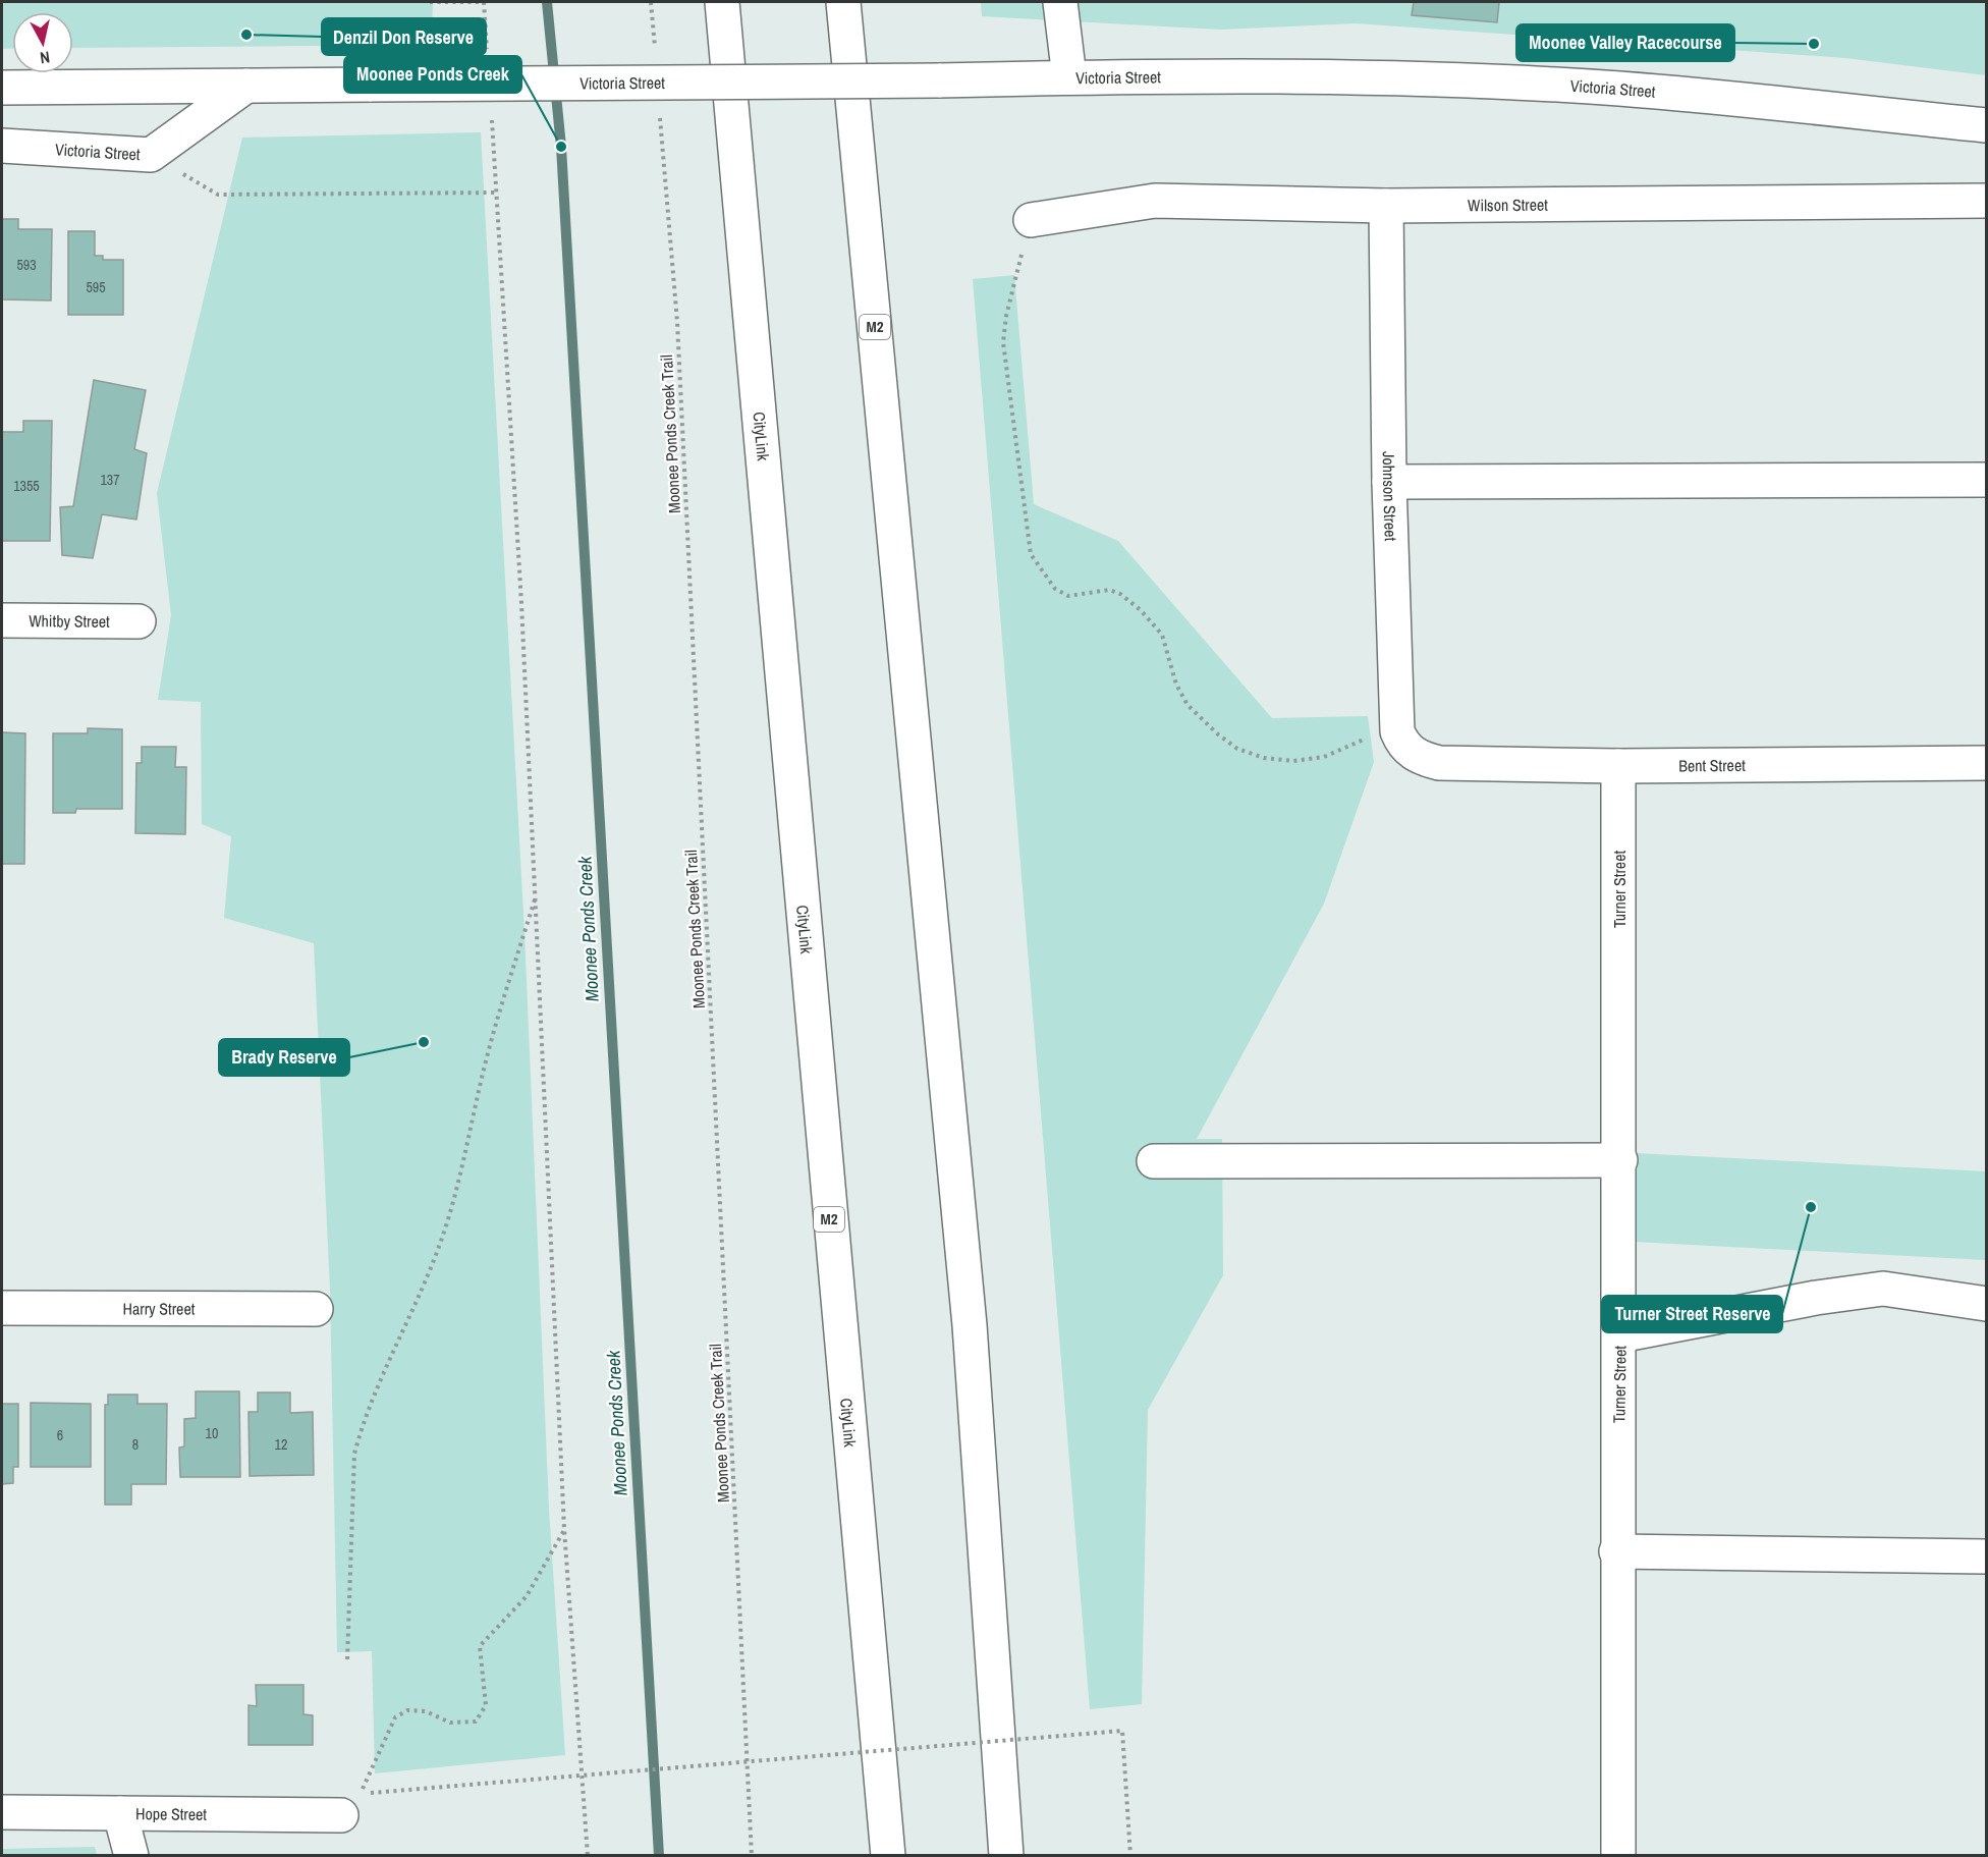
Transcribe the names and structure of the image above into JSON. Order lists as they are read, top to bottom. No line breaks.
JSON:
{"streets":{"main road":["Victoria Street","Wilson Street","M2","CityLink","Johnson Street","Whitby Street","Bent Street","Turner Street","Harry Street","Hope Street"],"path":["Moonee Ponds Creek Trail"]},"crossings":[["Wilson Street","Johnson Street"],["Johnson Street","Bent Street"],["Bent Street","Turner Street"]],"water":["Moonee Ponds Creek"],"places":["Denzil Don Reserve","Moonee Valley Racecourse","Moonee Ponds Creek","Brady Reserve","Turner Street Reserve"],"house_numbers":["593","595","137","1355","10","6","8","12"],"north":"bottom"}
